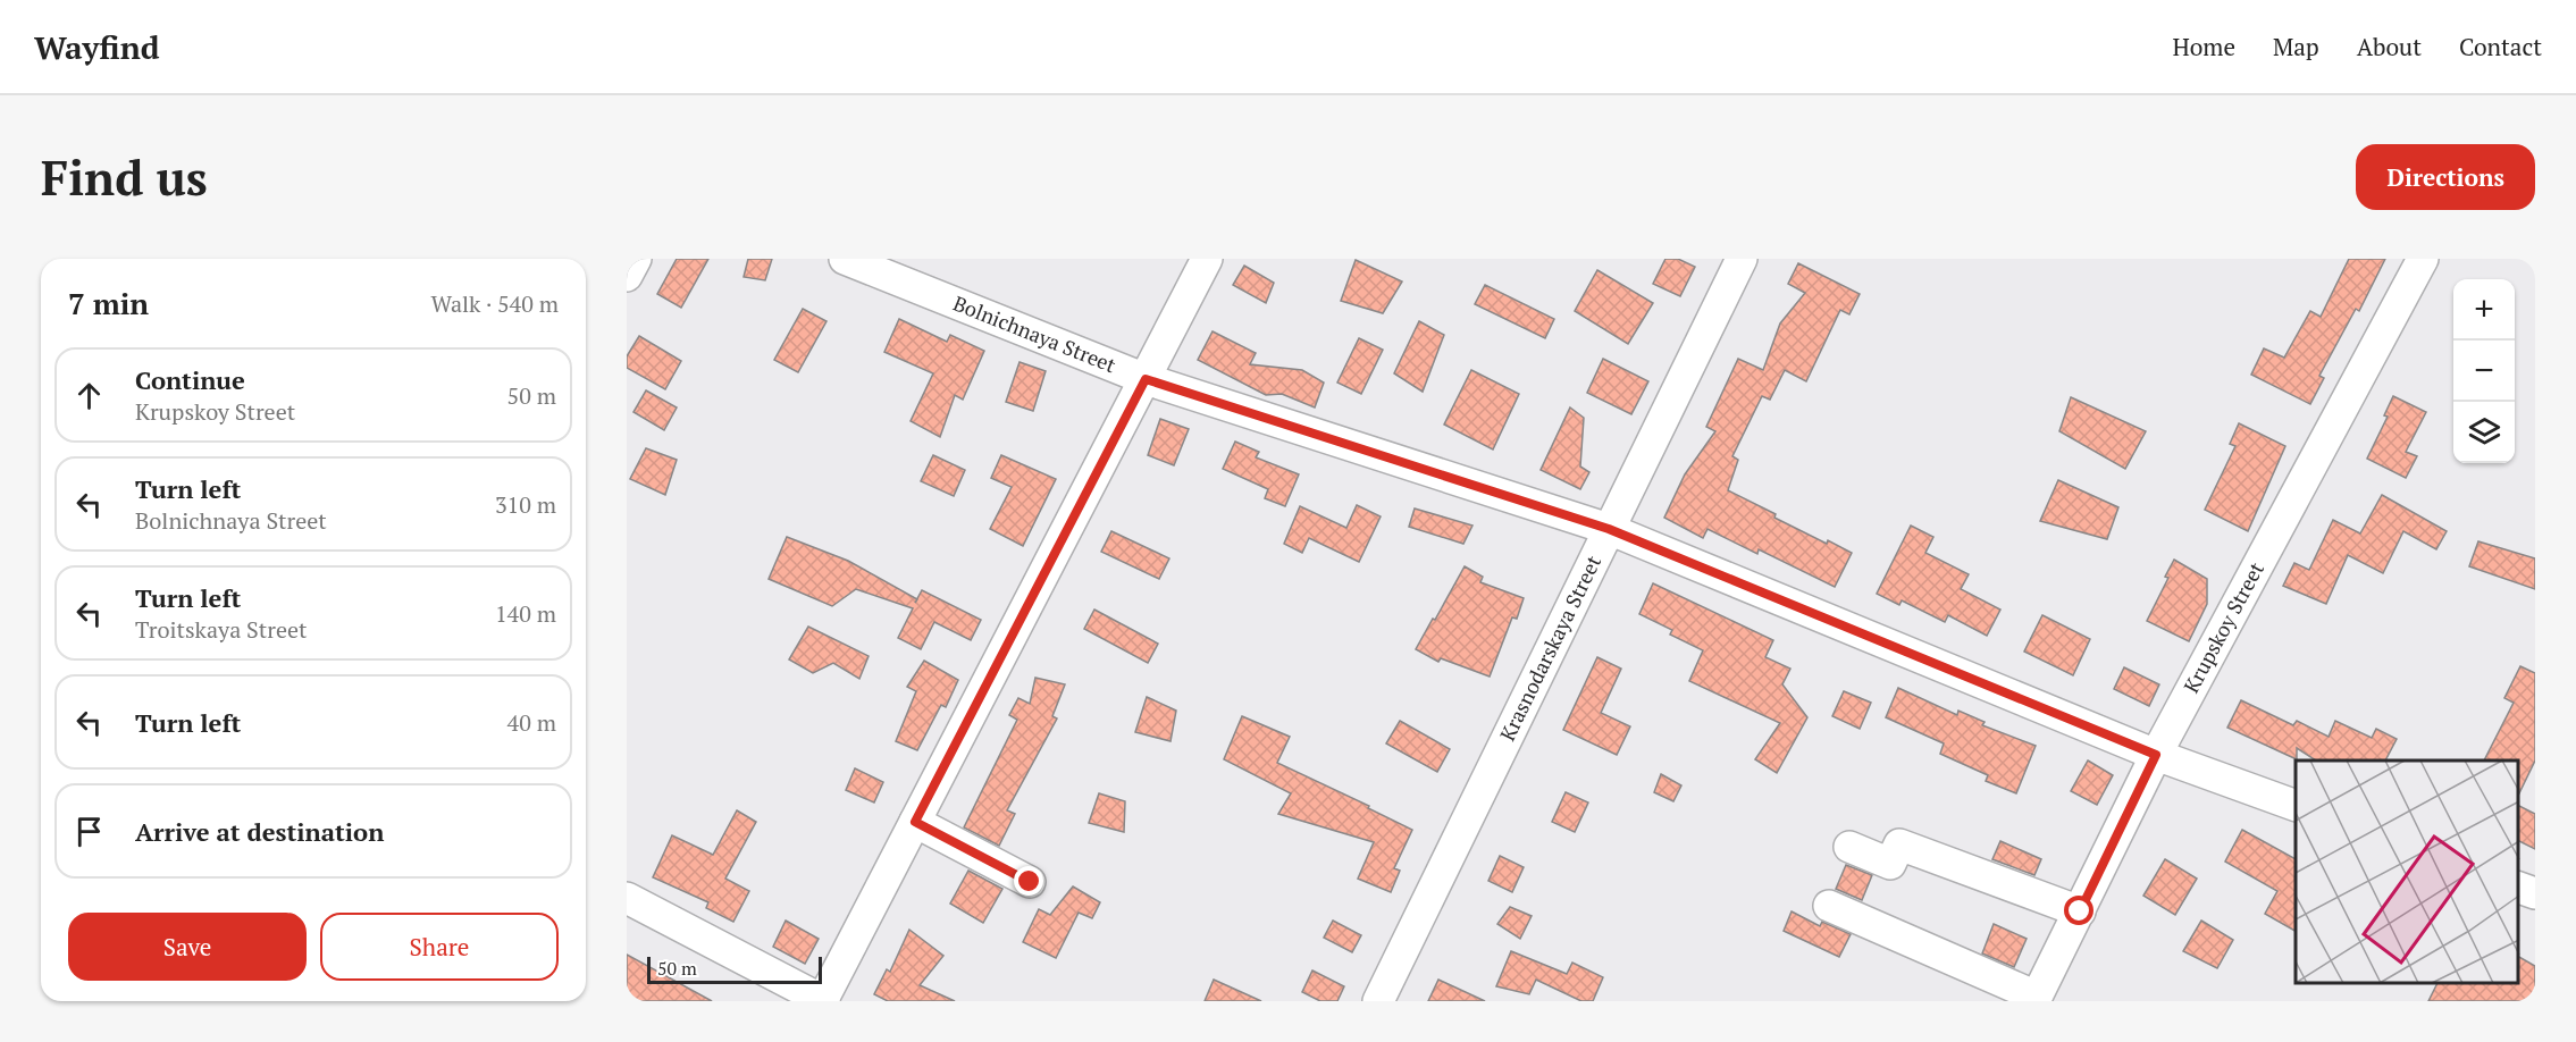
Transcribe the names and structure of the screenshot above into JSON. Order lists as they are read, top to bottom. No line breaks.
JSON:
{"streets":{"street":["Bolnichnaya Street","Krupskoy Street","Krasnodarskaya Street"]},"crossings":[["Bolnichnaya Street","Krupskoy Street"],["Bolnichnaya Street","Krasnodarskaya Street"]],"scale_bar":"50 m","page":{"header":"Wayfind","nav":["Home","Map","About","Contact"],"buttons":["Directions",["Save","Share"]],"title":"Find us","heading":["7 min","Walk · 540 m"],"map_buttons":["+","−"],"list":[["Continue","Krupskoy Street","50 m"],["Turn left","Bolnichnaya Street","310 m"],["Turn left","Troitskaya Street","140 m"],["Turn left","40 m"],"Arrive at destination"],"scale":"50 m"}}
